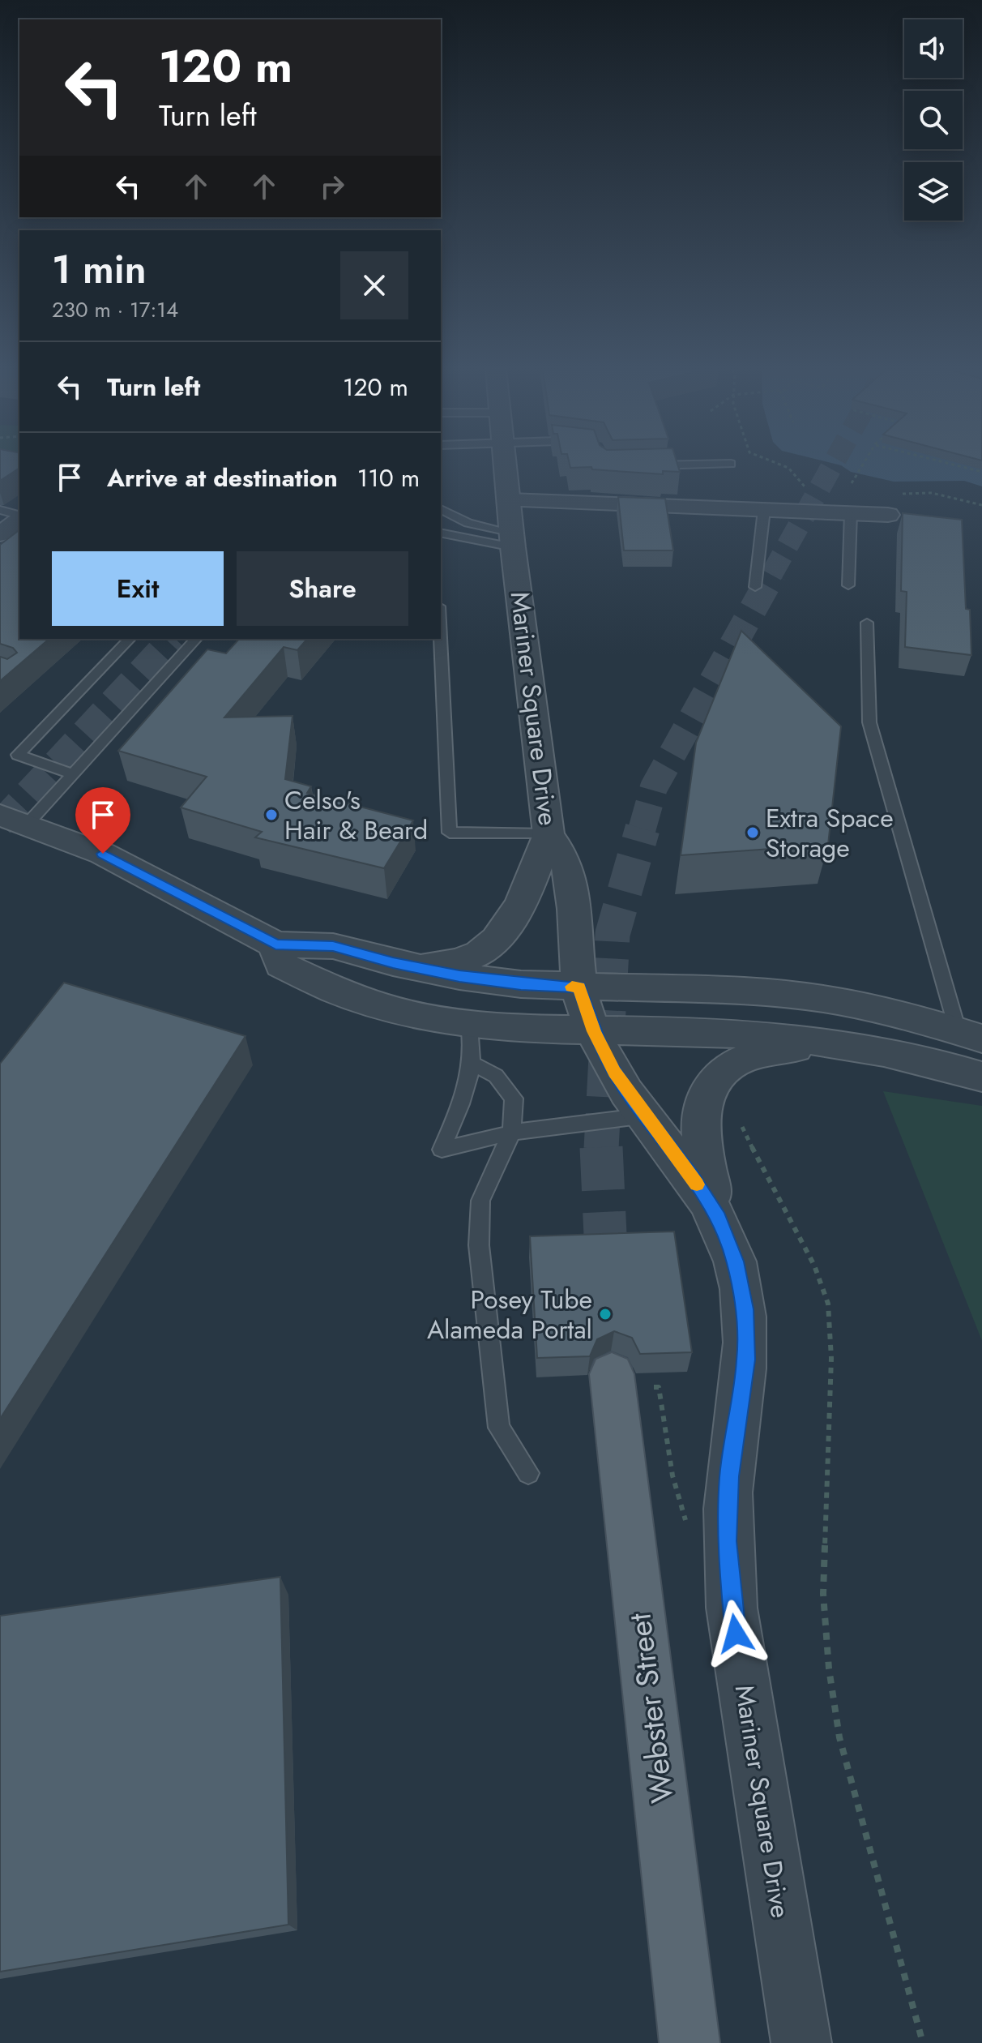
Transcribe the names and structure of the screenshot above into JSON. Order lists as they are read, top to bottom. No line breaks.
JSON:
{"streets":{"main road":["Webster Street"],"street":["Mariner Square Drive"]},"places":["Celso's Hair & Beard","Extra Space Storage","Posey Tube Alameda Portal"],"page":{"turn":["120 m","Turn left"],"heading":["1 min","230 m · 17:14"],"list":[{"name":"Turn left","value":"120 m"},{"name":"Arrive at destination","value":"110 m"}],"buttons":["Exit","Share"]}}
